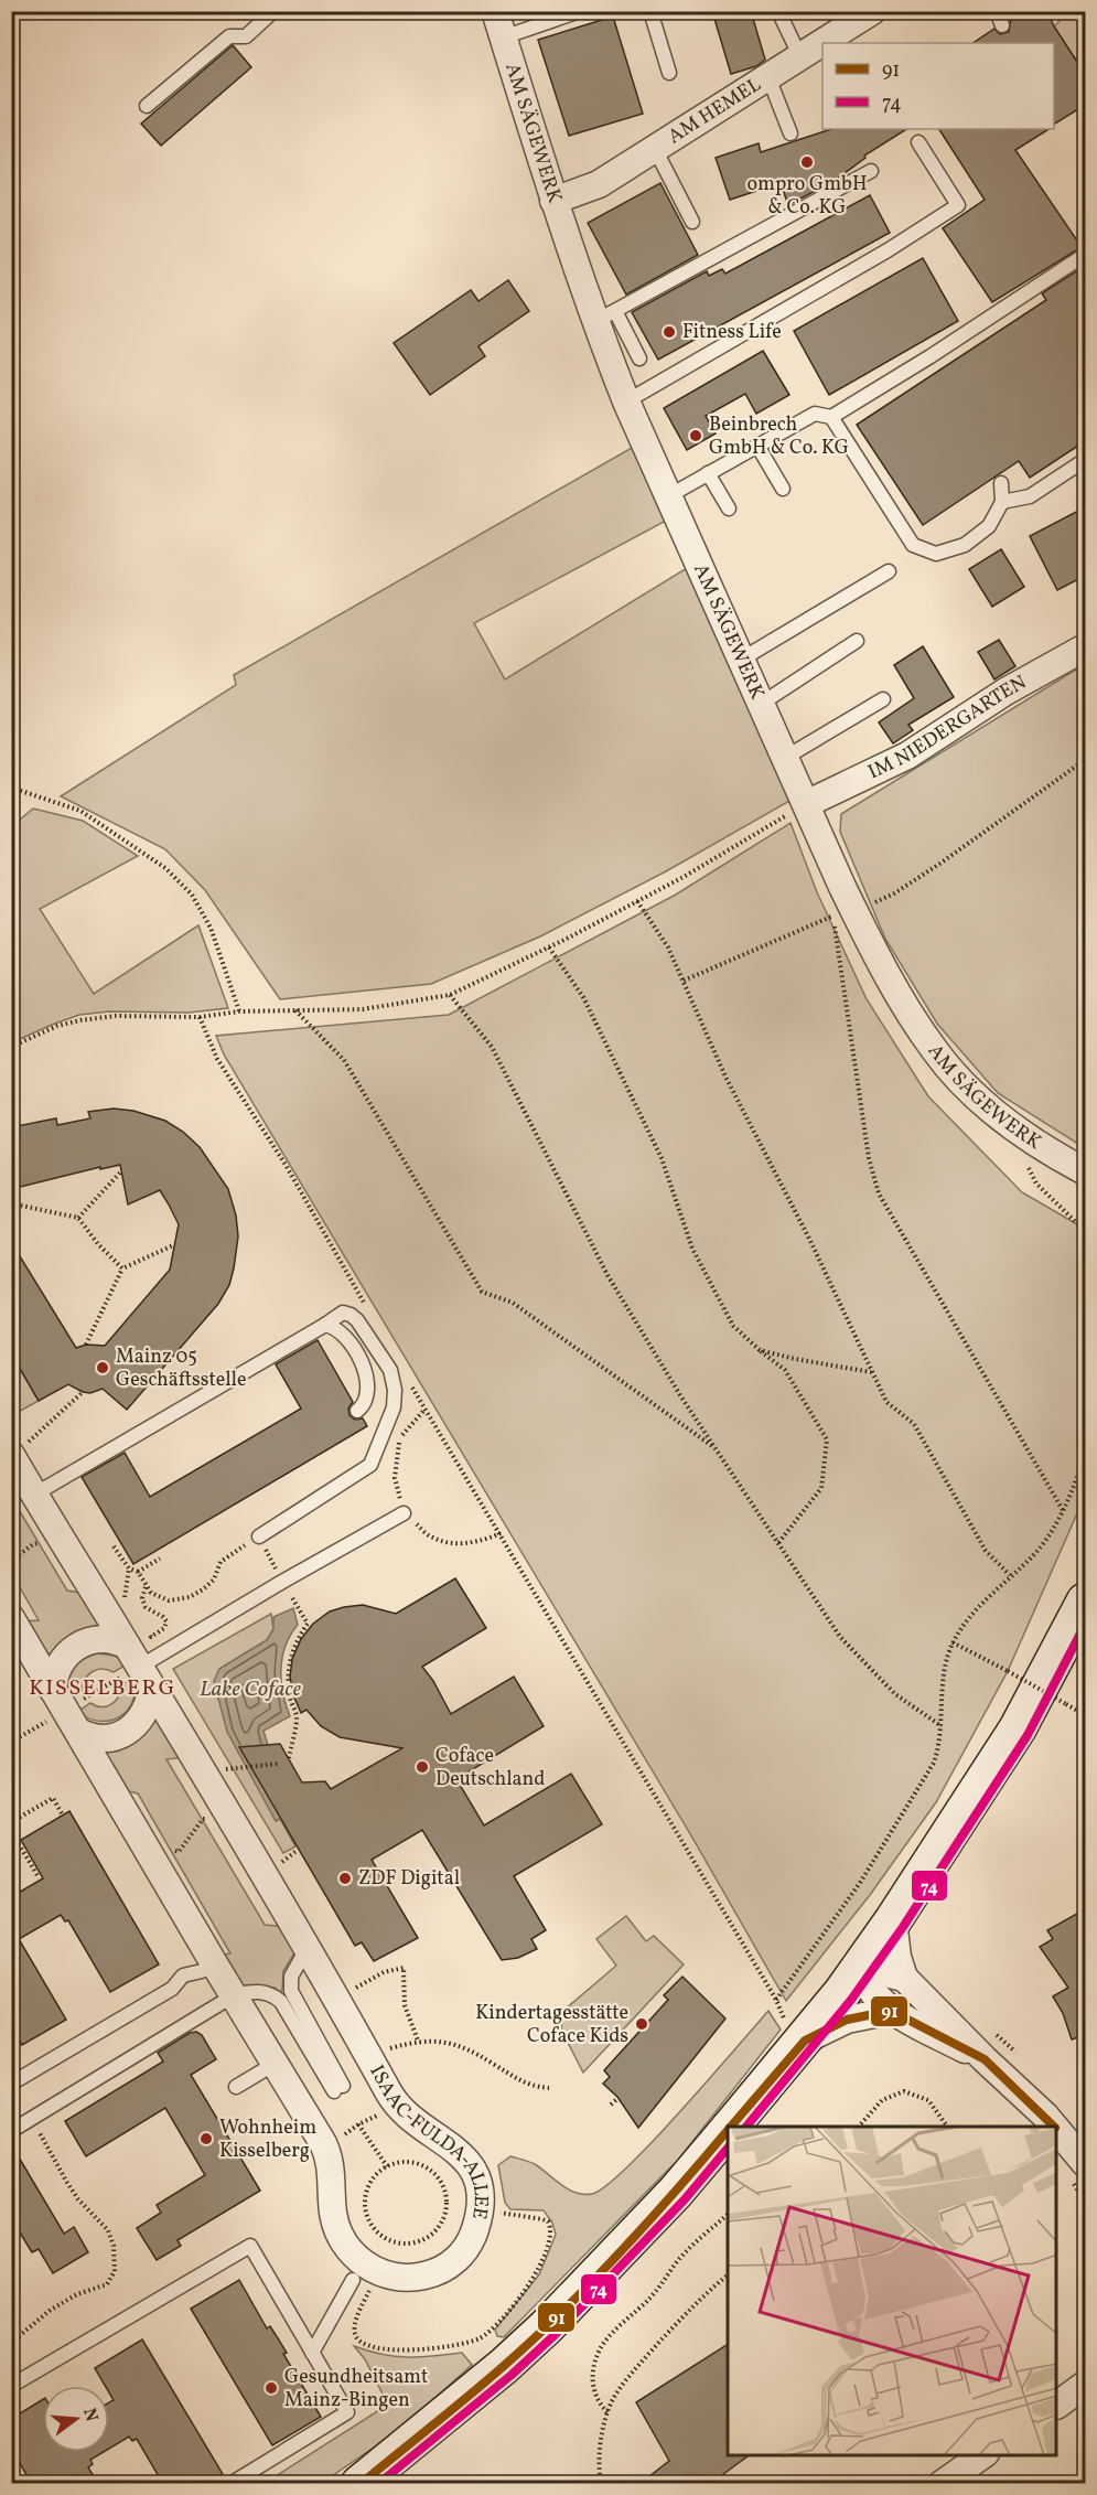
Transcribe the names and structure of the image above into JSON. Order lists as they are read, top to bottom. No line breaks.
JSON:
{"streets":{"street":["AM HEMEL","AM SÄGEWERK","IM NIEDERGARTEN","ISAAC-FULDA-ALLEE"]},"crossings":[["AM HEMEL","AM SÄGEWERK"],["AM SÄGEWERK","IM NIEDERGARTEN"]],"districts":["KISSELBERG"],"water":["Lake Coface"],"places":["ompro GmbH & Co. KG","Fitness Life","Beinbrech GmbH & Co. KG","Mainz 05 Geschäftsstelle","Coface Deutschland","ZDF Digital","Kindertagesstätte Coface Kids","Wohnheim Kisselberg","Gesundheitsamt Mainz-Bingen"],"lines":["transit line 74","transit line 91"],"legend":["91","74"],"north":"right"}
